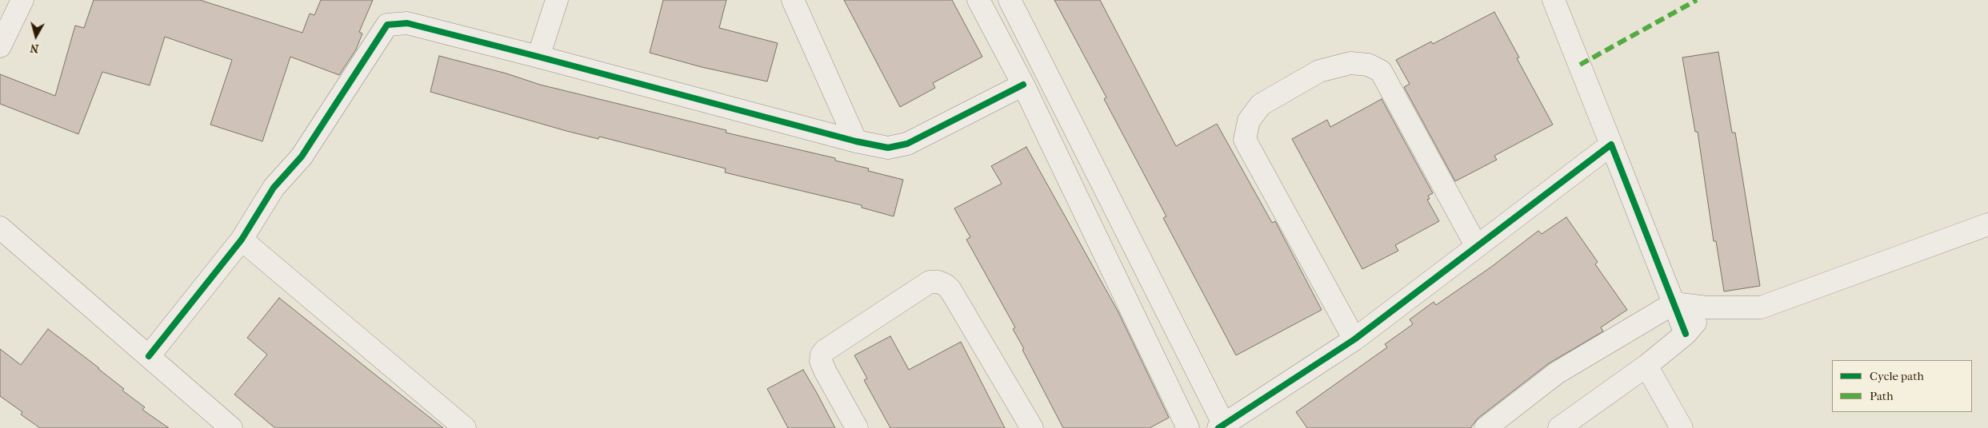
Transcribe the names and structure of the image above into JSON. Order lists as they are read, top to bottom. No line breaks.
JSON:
{"legend":["Cycle path","Path"],"north":"bottom"}
